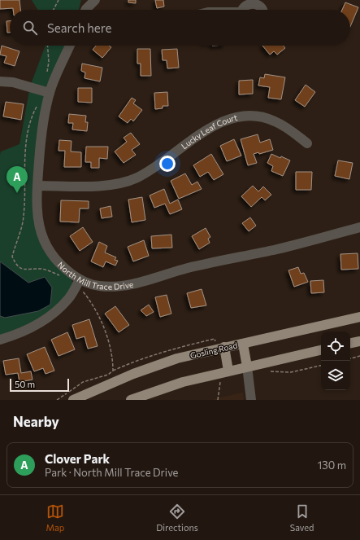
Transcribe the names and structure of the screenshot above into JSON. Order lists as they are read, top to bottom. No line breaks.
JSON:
{"streets":{"main road":["Gosling Road"],"street":["Lucky Leaf Court","North Mill Trace Drive"]},"crossings":[["Lucky Leaf Court","North Mill Trace Drive"]],"scale_bar":"50 m","page":{"search":"Search here","pins":"A","scale":"50 m","heading":"Nearby","list":[{"mark":"A","name":"Clover Park","note":"Park · North Mill Trace Drive","value":"130 m"}],"nav":["Map","Directions","Saved"]}}
